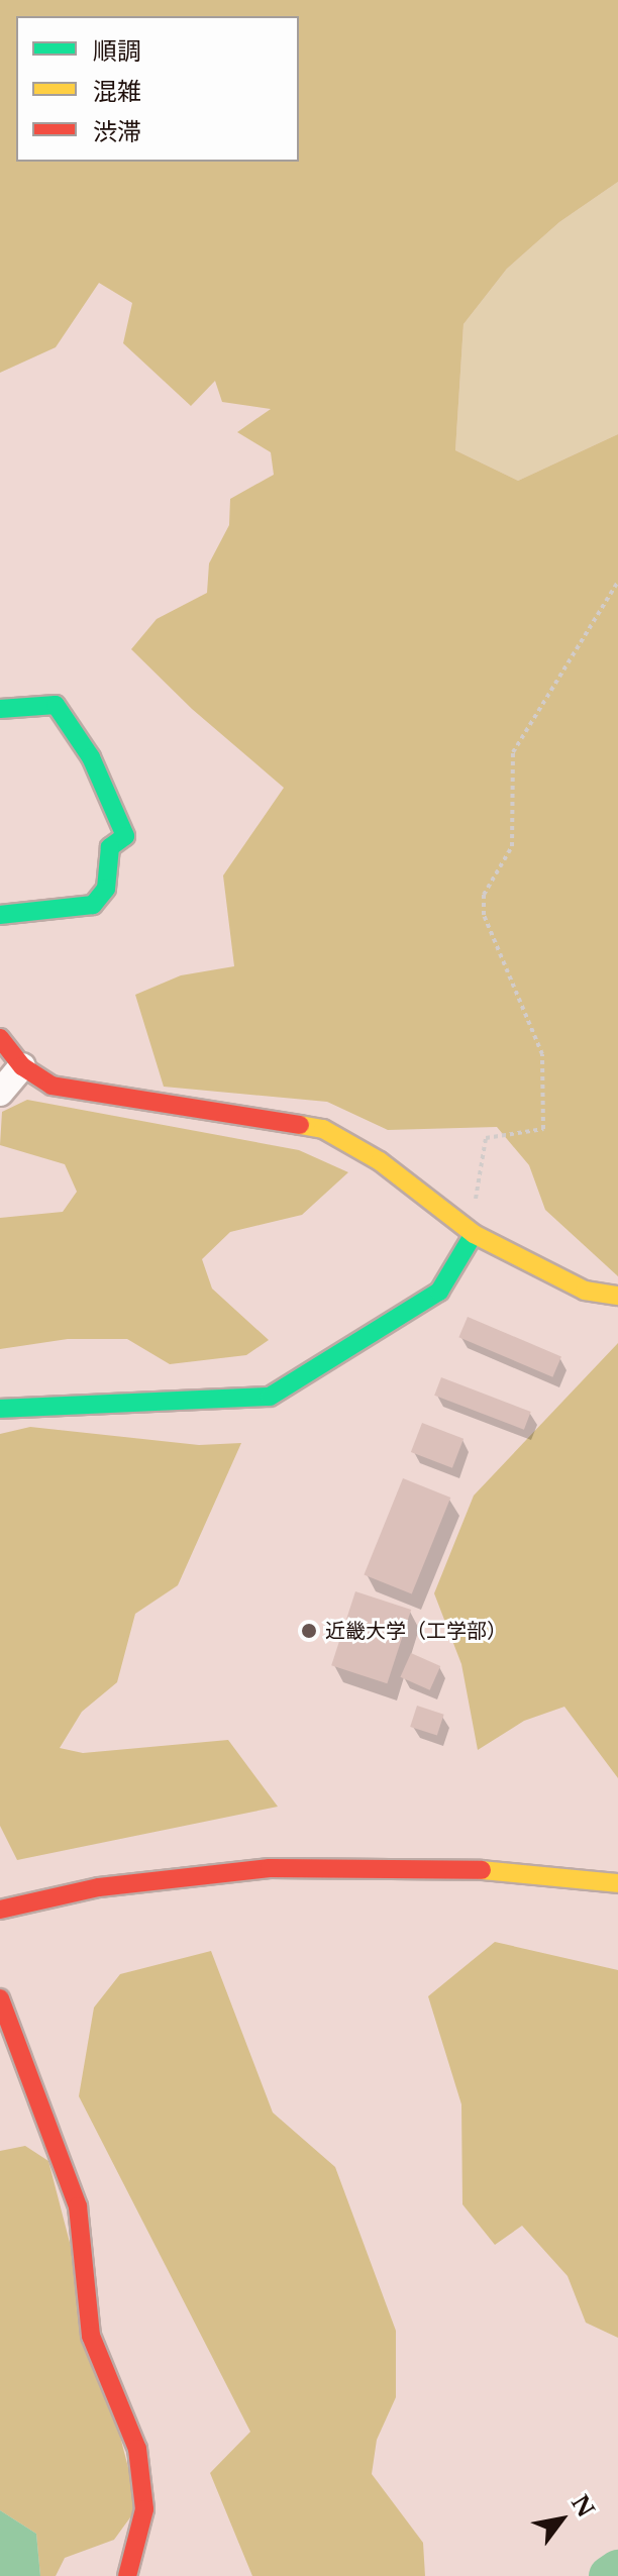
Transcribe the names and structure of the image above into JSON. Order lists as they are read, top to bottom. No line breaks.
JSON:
{"places":["近畿大学（工学部）"],"legend":["順調","混雑","渋滞"],"north":"top right"}
